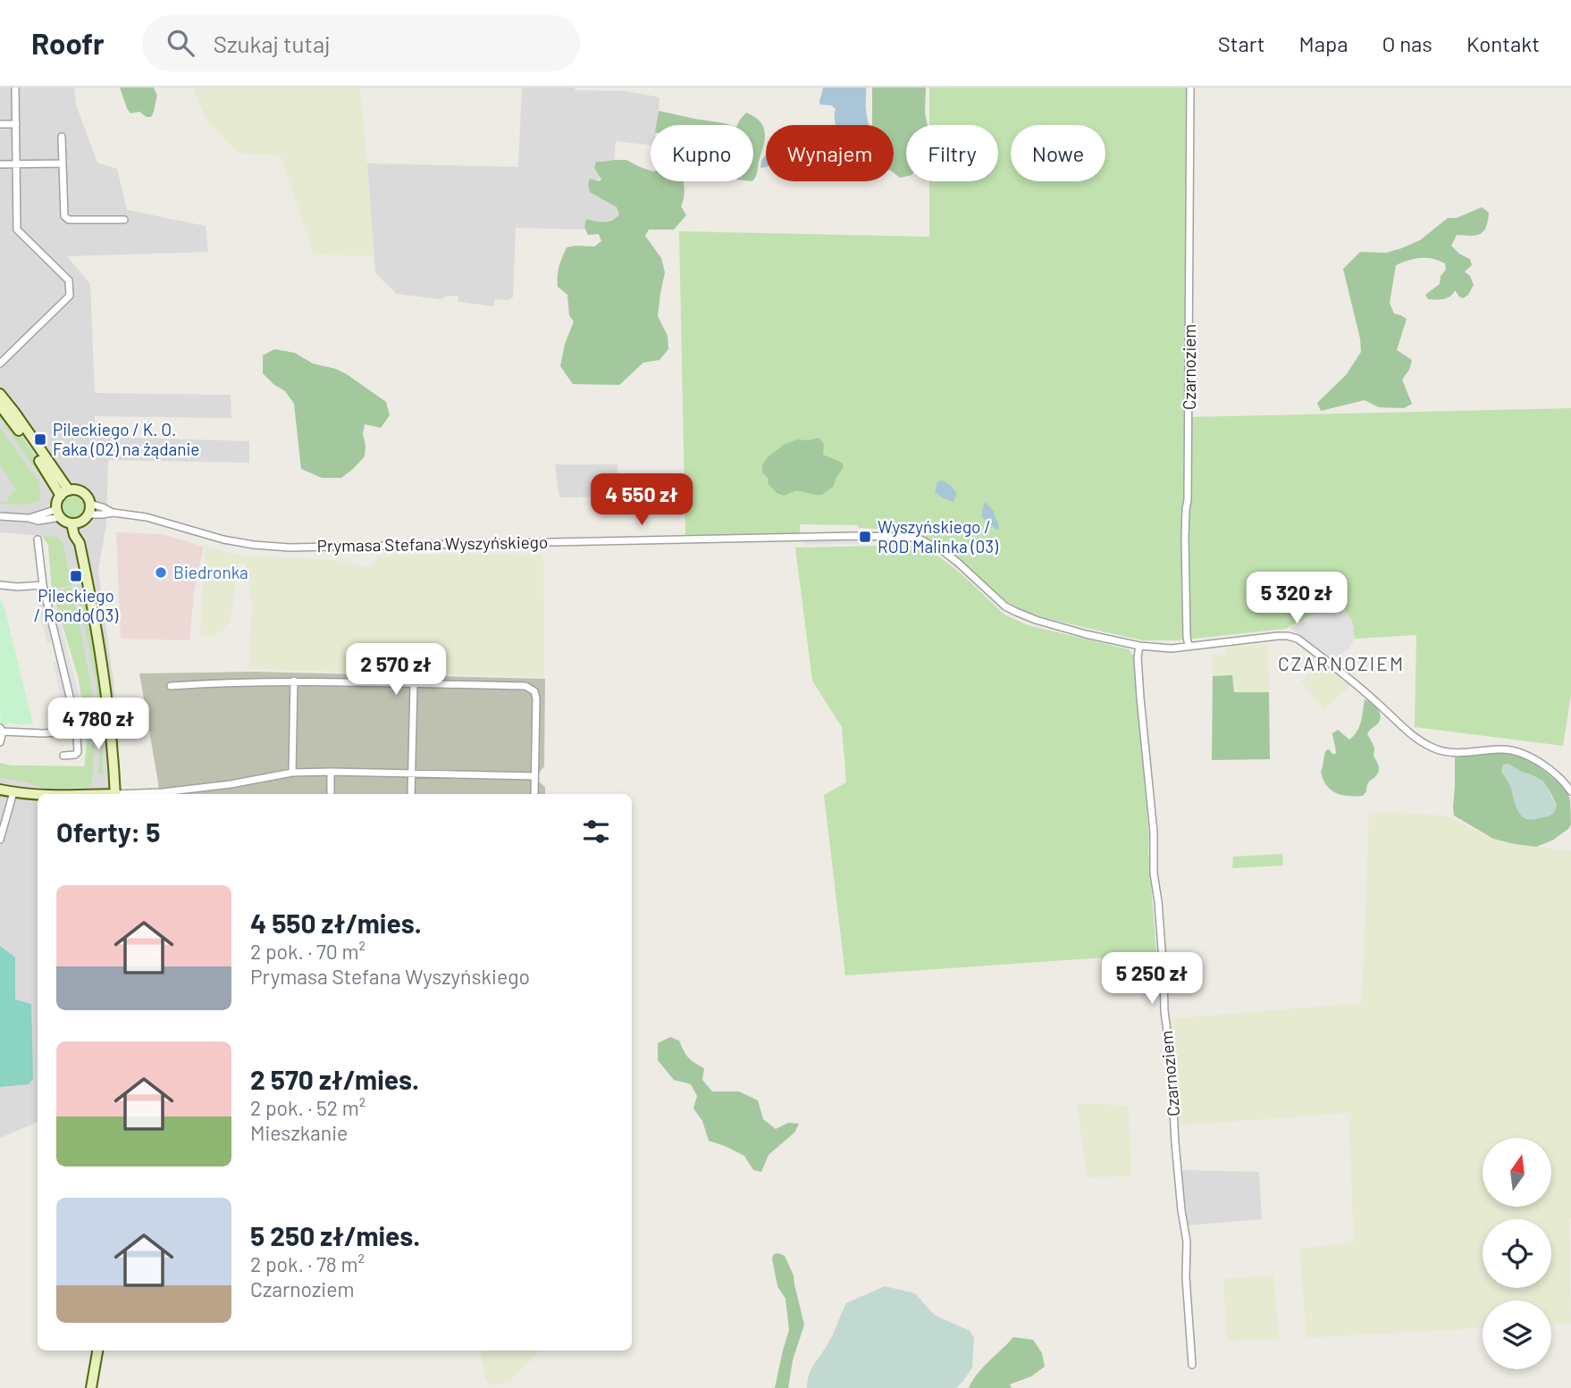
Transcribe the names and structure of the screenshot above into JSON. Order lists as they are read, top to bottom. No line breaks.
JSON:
{"streets":{"street":["Czarnoziem","Prymasa Stefana Wyszyńskiego"]},"crossings":[["Czarnoziem","Prymasa Stefana Wyszyńskiego"]],"districts":["CZARNOZIEM"],"places":{"transit":["Pileckiego / K. O. Faka (02) na żądanie","Wyszyńskiego / ROD Malinka (03)","Pileckiego / Rondo(03)"],"other":["Biedronka"]},"north":"top","page":{"header":"Roofr","search":"Szukaj tutaj","nav":["Start","Mapa","O nas","Kontakt"],"chip":["Kupno","Wynajem","Filtry","Nowe"],"price":["4 550 zł","5 320 zł","2 570 zł","4 780 zł","5 250 zł"],"heading":"Oferty: 5","list":[{"name":"4 550 zł/mies.","note":"2 pok. · 70 m² · Prymasa Stefana Wyszyńskiego"},{"name":"2 570 zł/mies.","note":"2 pok. · 52 m² · Mieszkanie"},{"name":"5 250 zł/mies.","note":"2 pok. · 78 m² · Czarnoziem"}]}}
